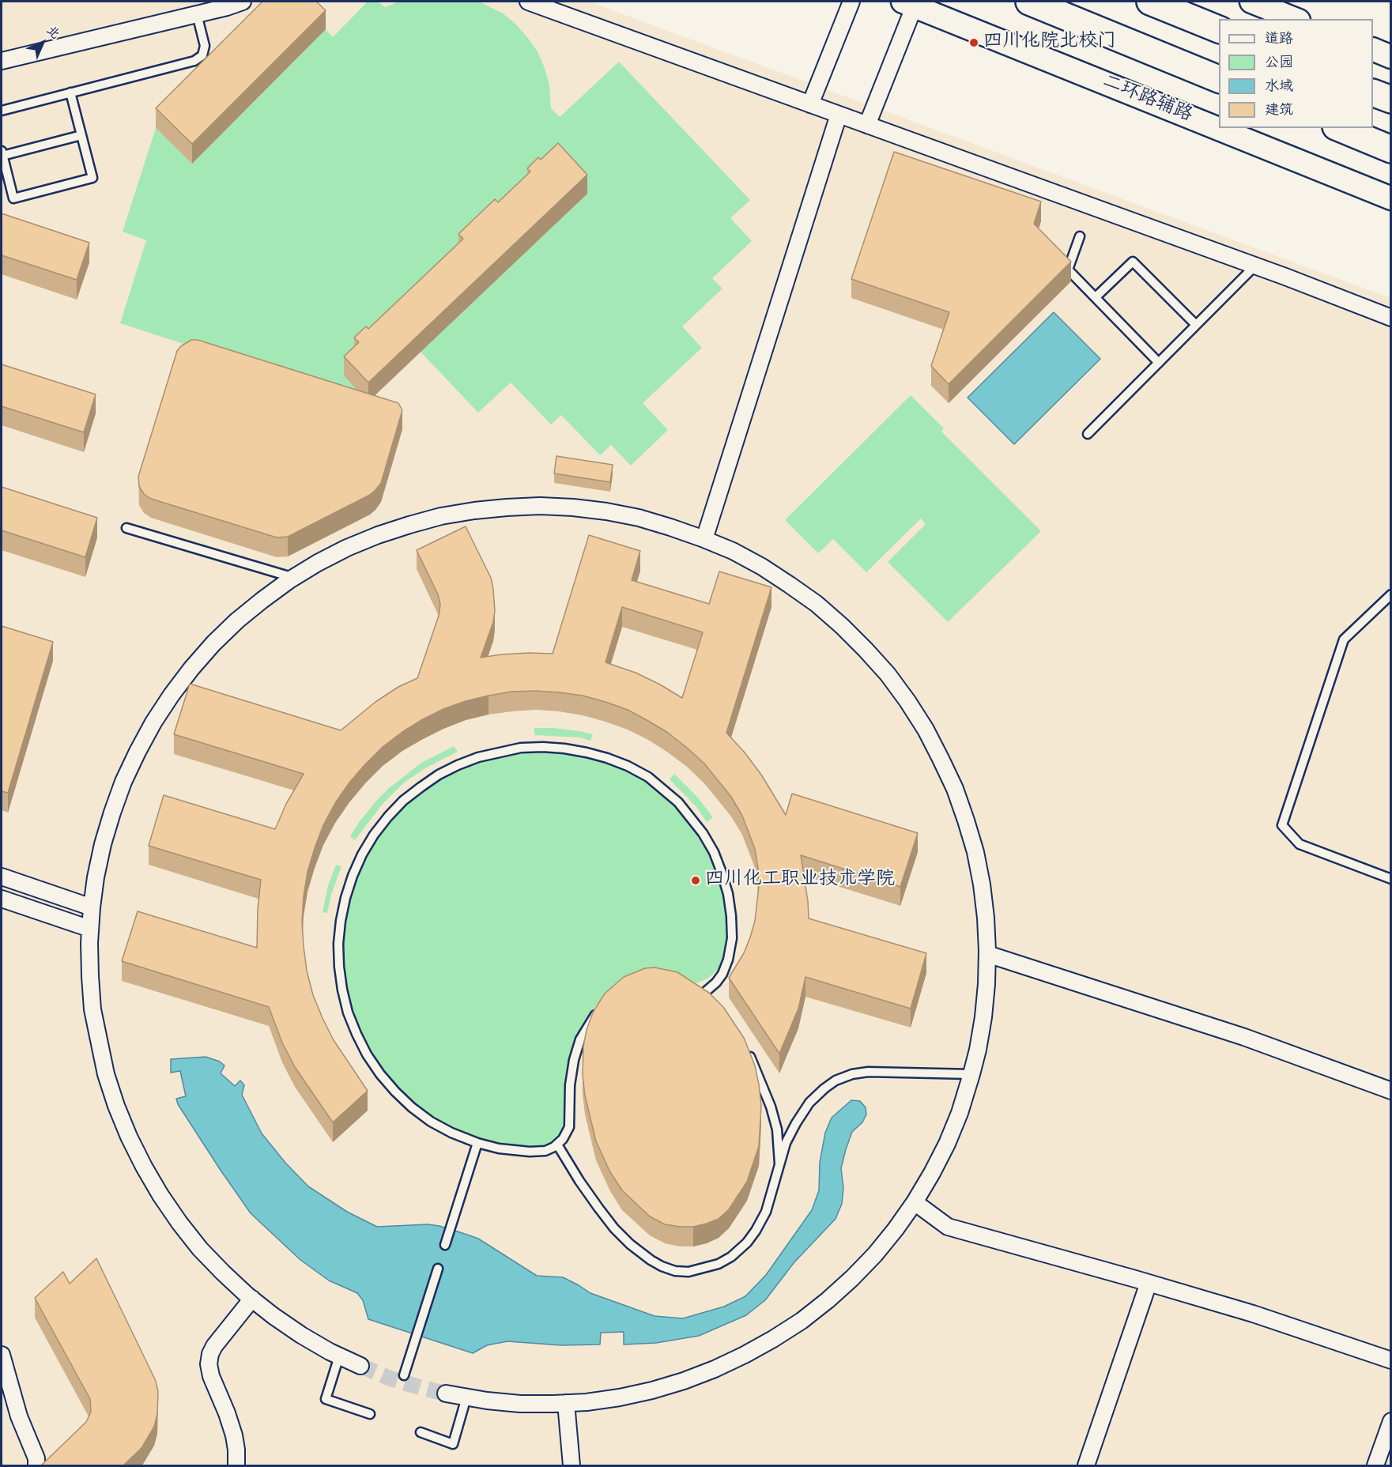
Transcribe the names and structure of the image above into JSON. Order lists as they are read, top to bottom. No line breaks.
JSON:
{"streets":{"main road":["二环路辅路"]},"places":["四川化院北校门","四川化工职业技术学院"],"legend":["道路","公园","水域","建筑"],"north":"top right"}
